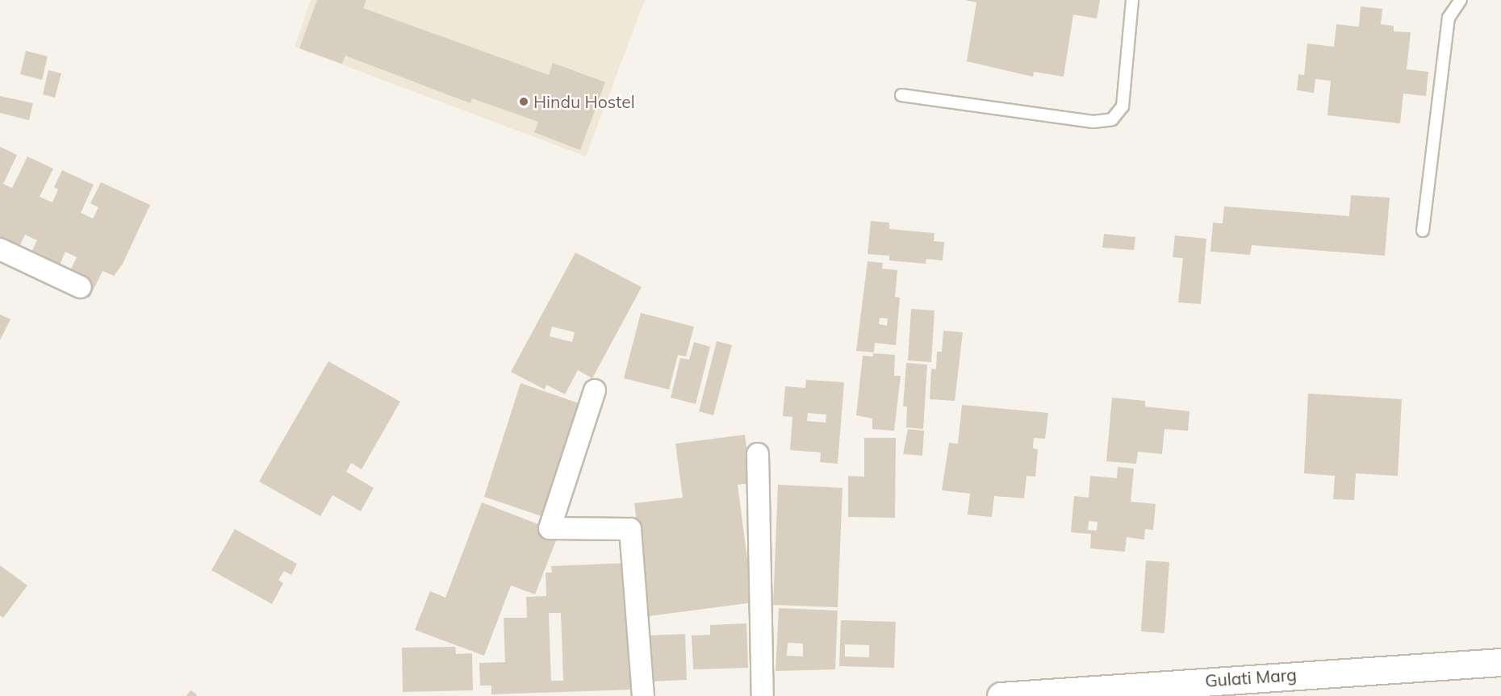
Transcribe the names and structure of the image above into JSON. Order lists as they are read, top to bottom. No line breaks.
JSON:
{"streets":{"street":["Gulati Marg"]},"places":["Hindu Hostel"]}
